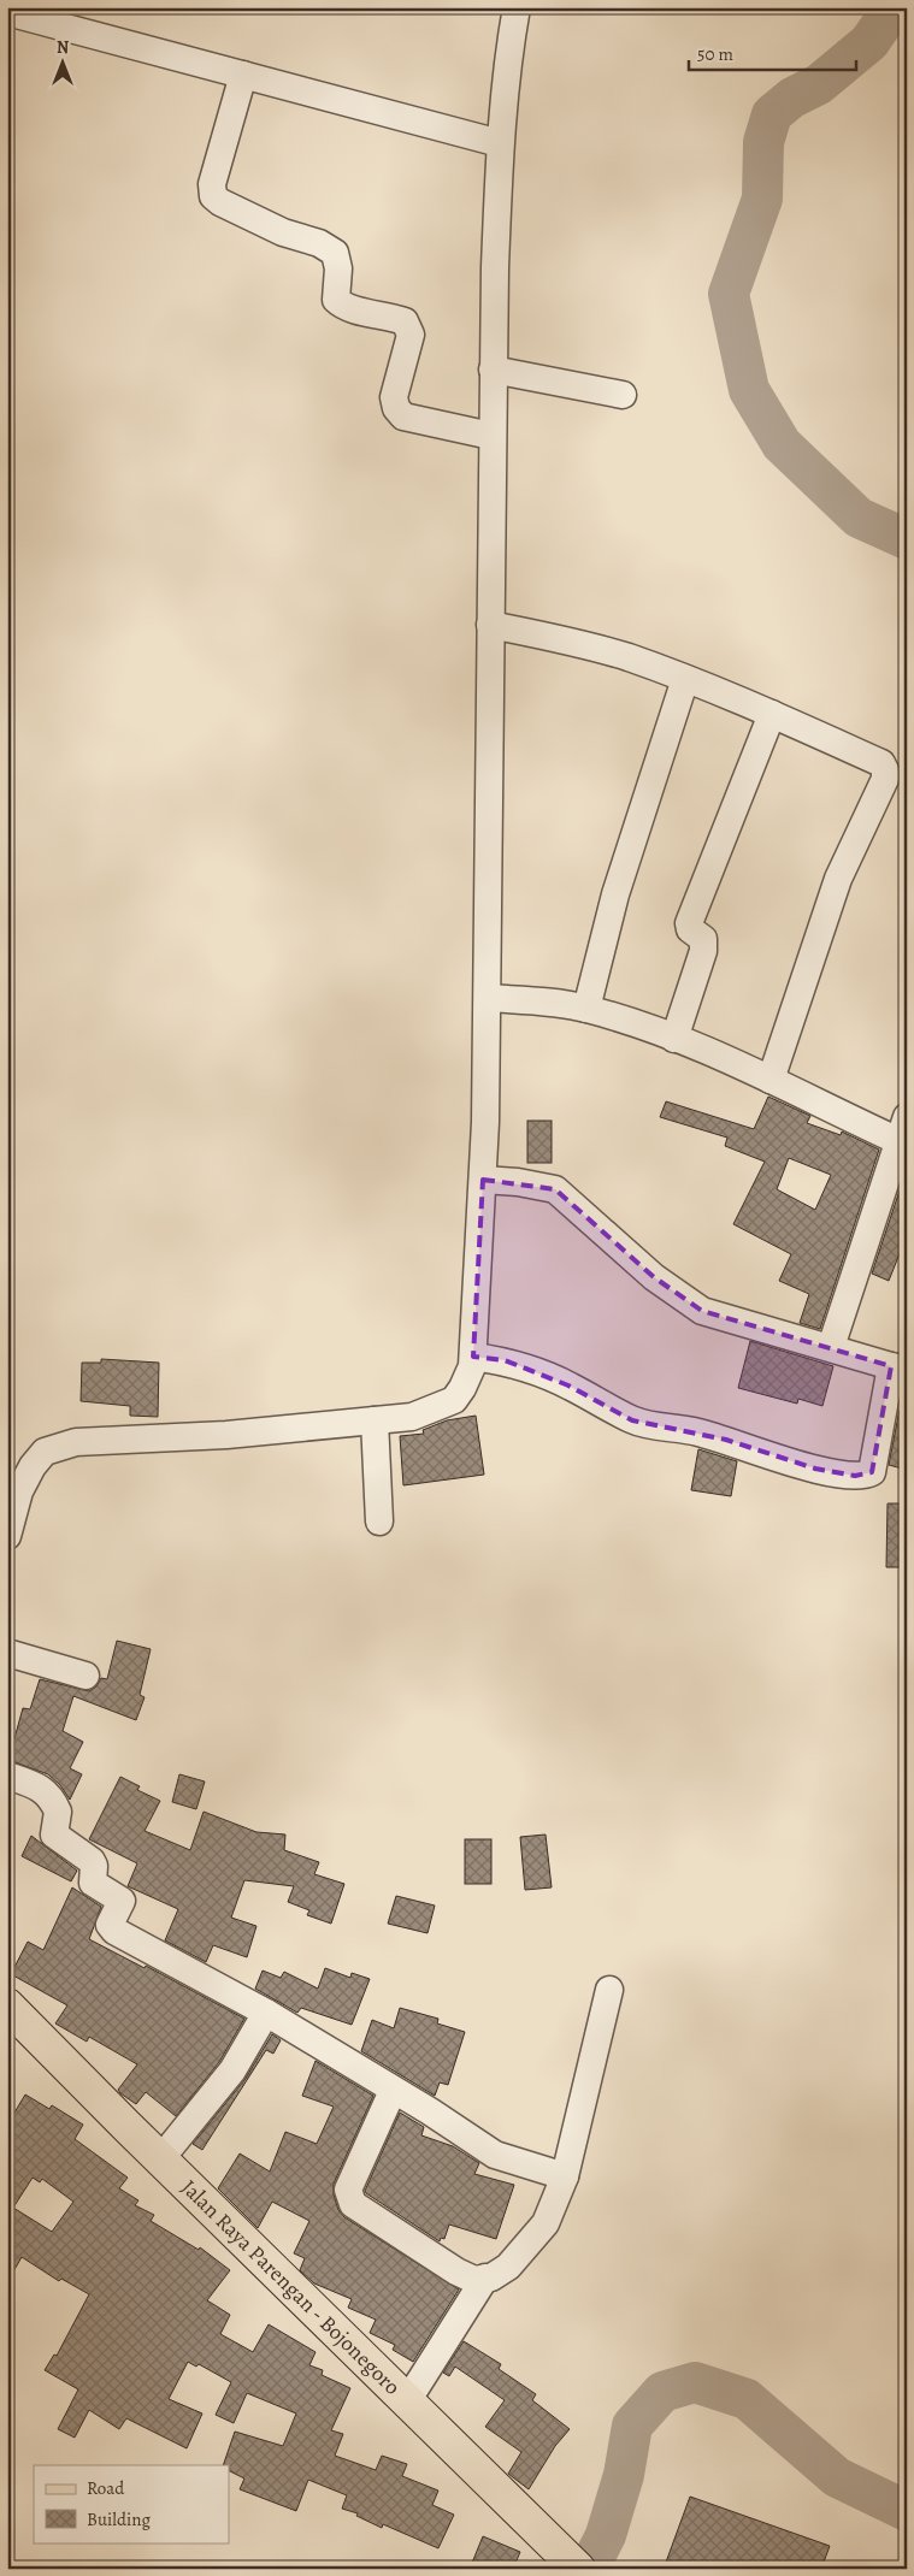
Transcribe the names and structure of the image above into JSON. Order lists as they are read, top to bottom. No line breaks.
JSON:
{"streets":{"main road":["Jalan Raya Parengan - Bojonegoro"]},"legend":["Road","Building"],"scale_bar":"50 m","north":"top"}
